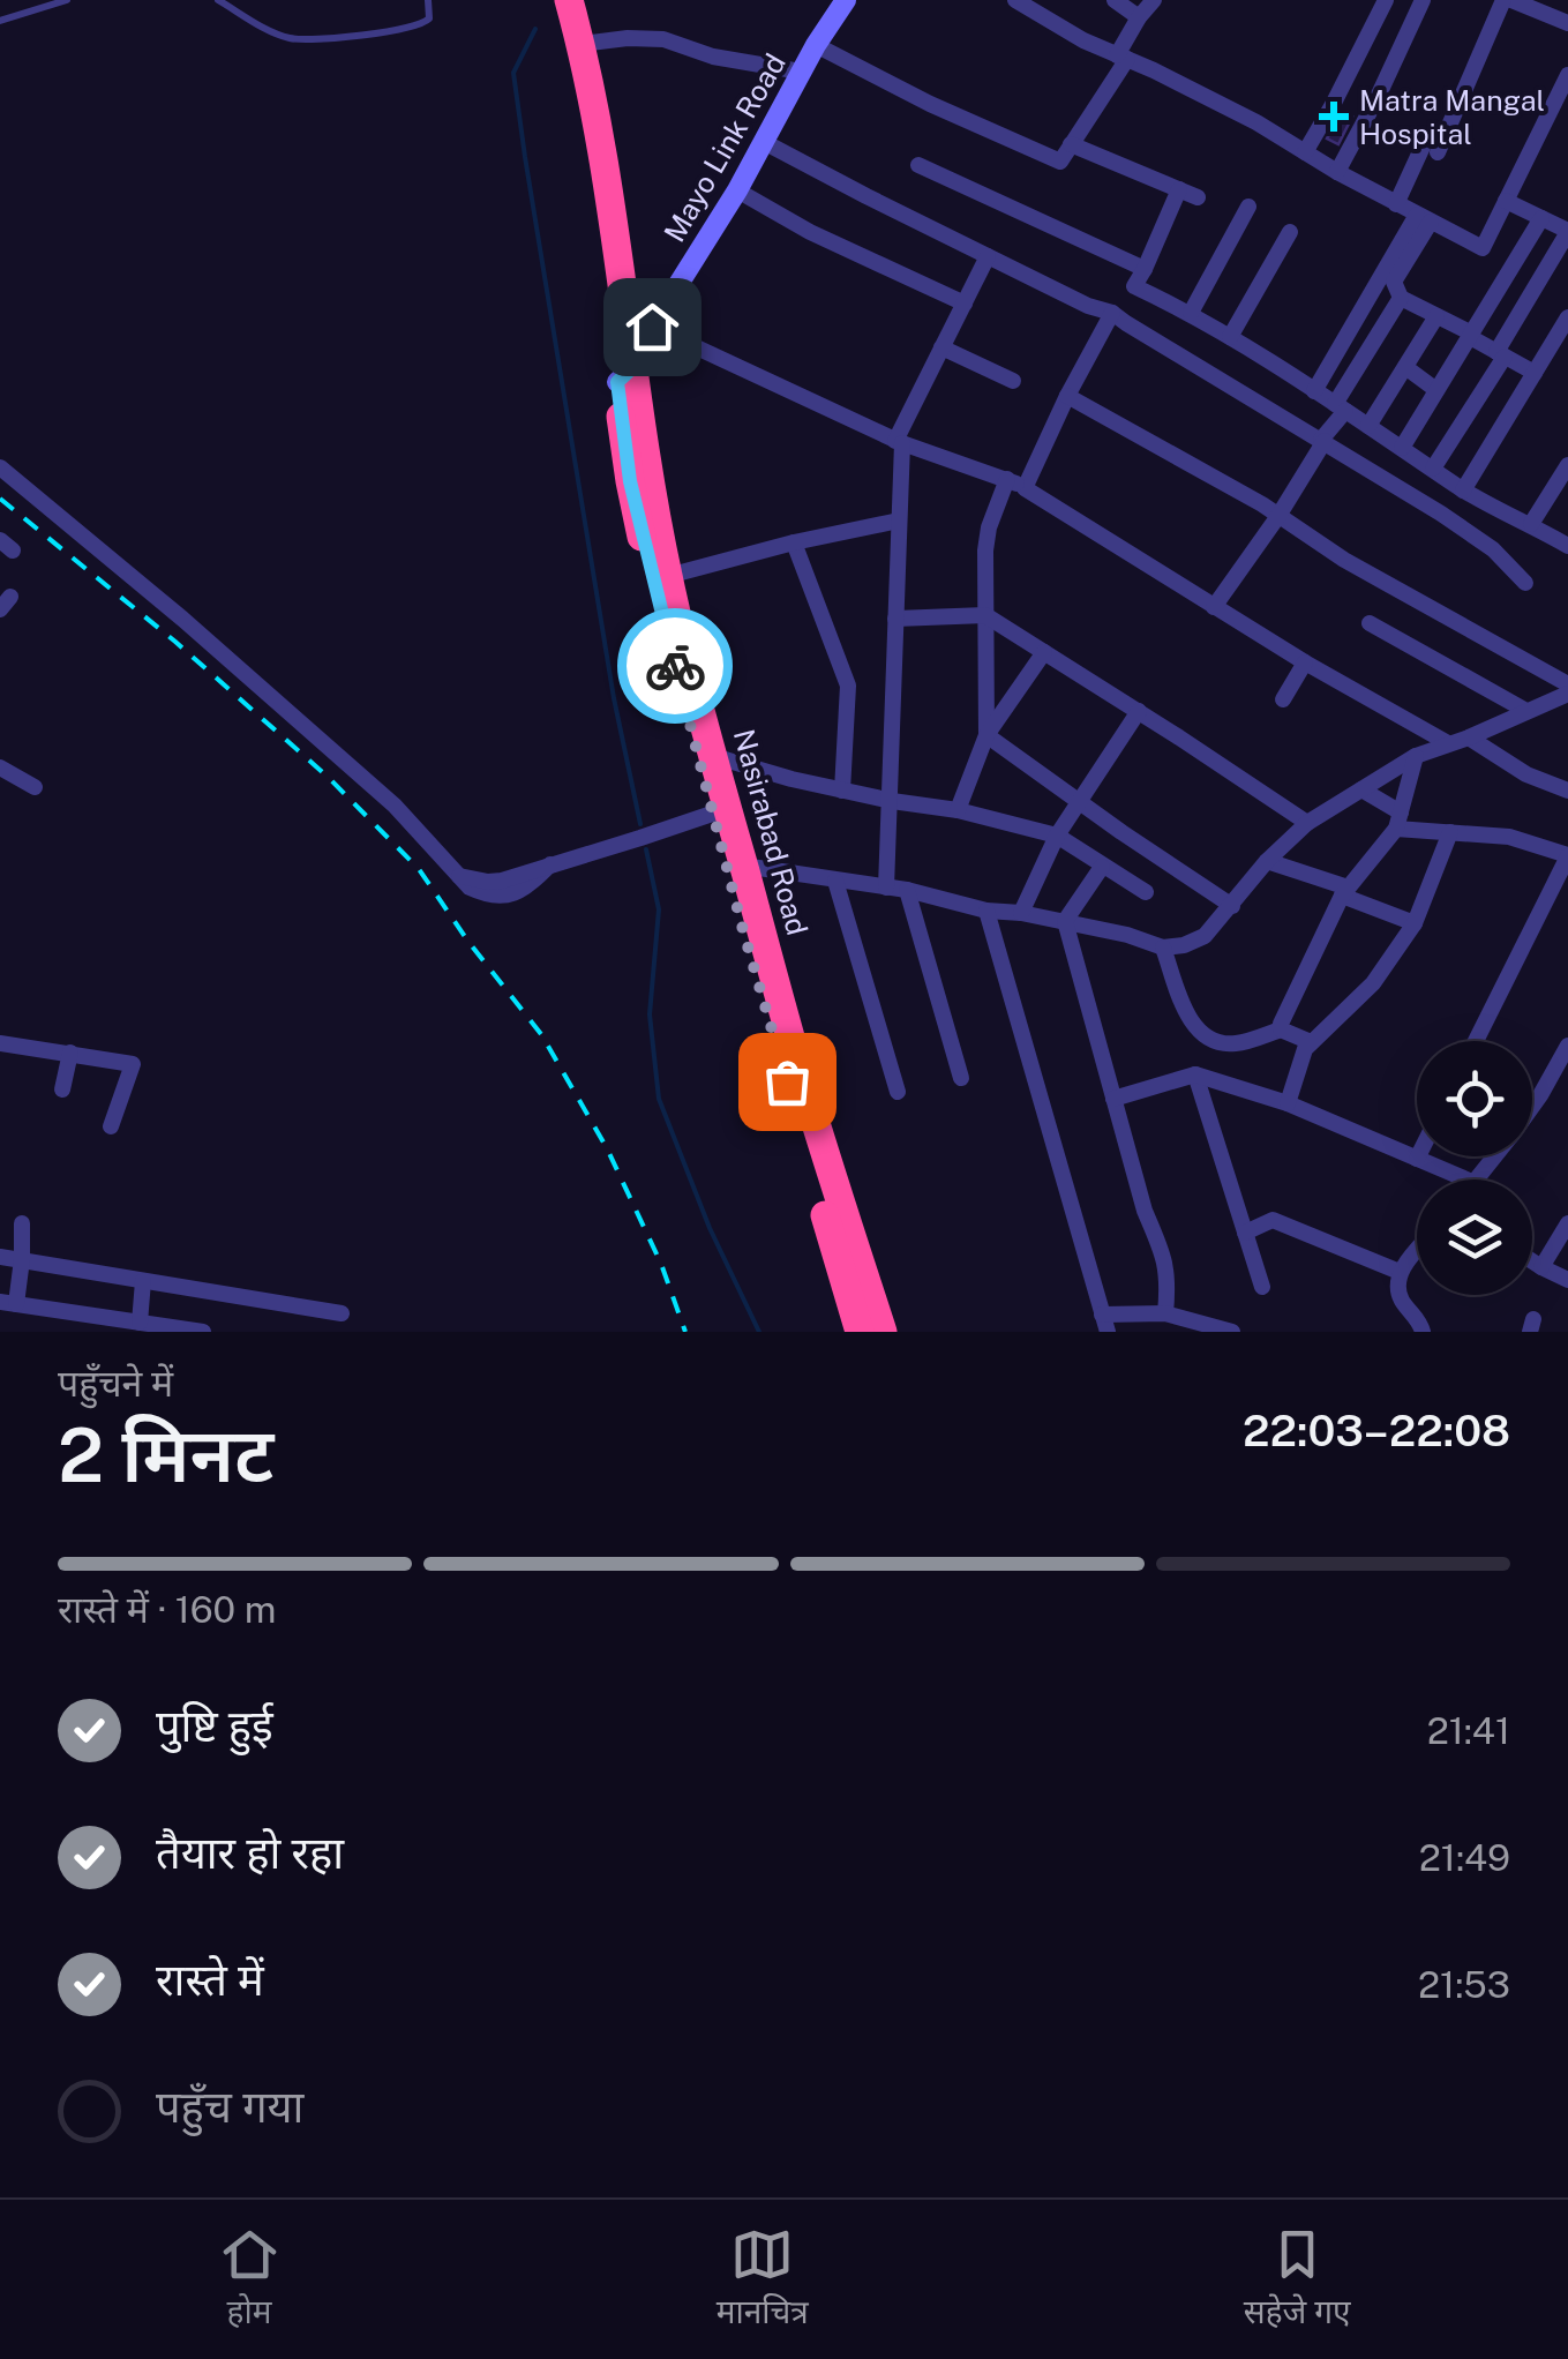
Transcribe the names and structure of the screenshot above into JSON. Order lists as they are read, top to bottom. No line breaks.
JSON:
{"streets":{"highway":["Nasirabad Road"],"street":["Mayo Link Road"]},"crossings":[["Mayo Link Road","Nasirabad Road"]],"places":{"health":["Matra Mangal Hospital"]},"page":{"heading":["2 मिनट","पहुँचने में","22:03–22:08"],"bar":"रास्ते में · 160 m","list":[["पुष्टि हुई","21:41"],["तैयार हो रहा","21:49"],["रास्ते में","21:53"],"पहुँच गया"],"tabs":["होम","मानचित्र","सहेजे गए"]}}
